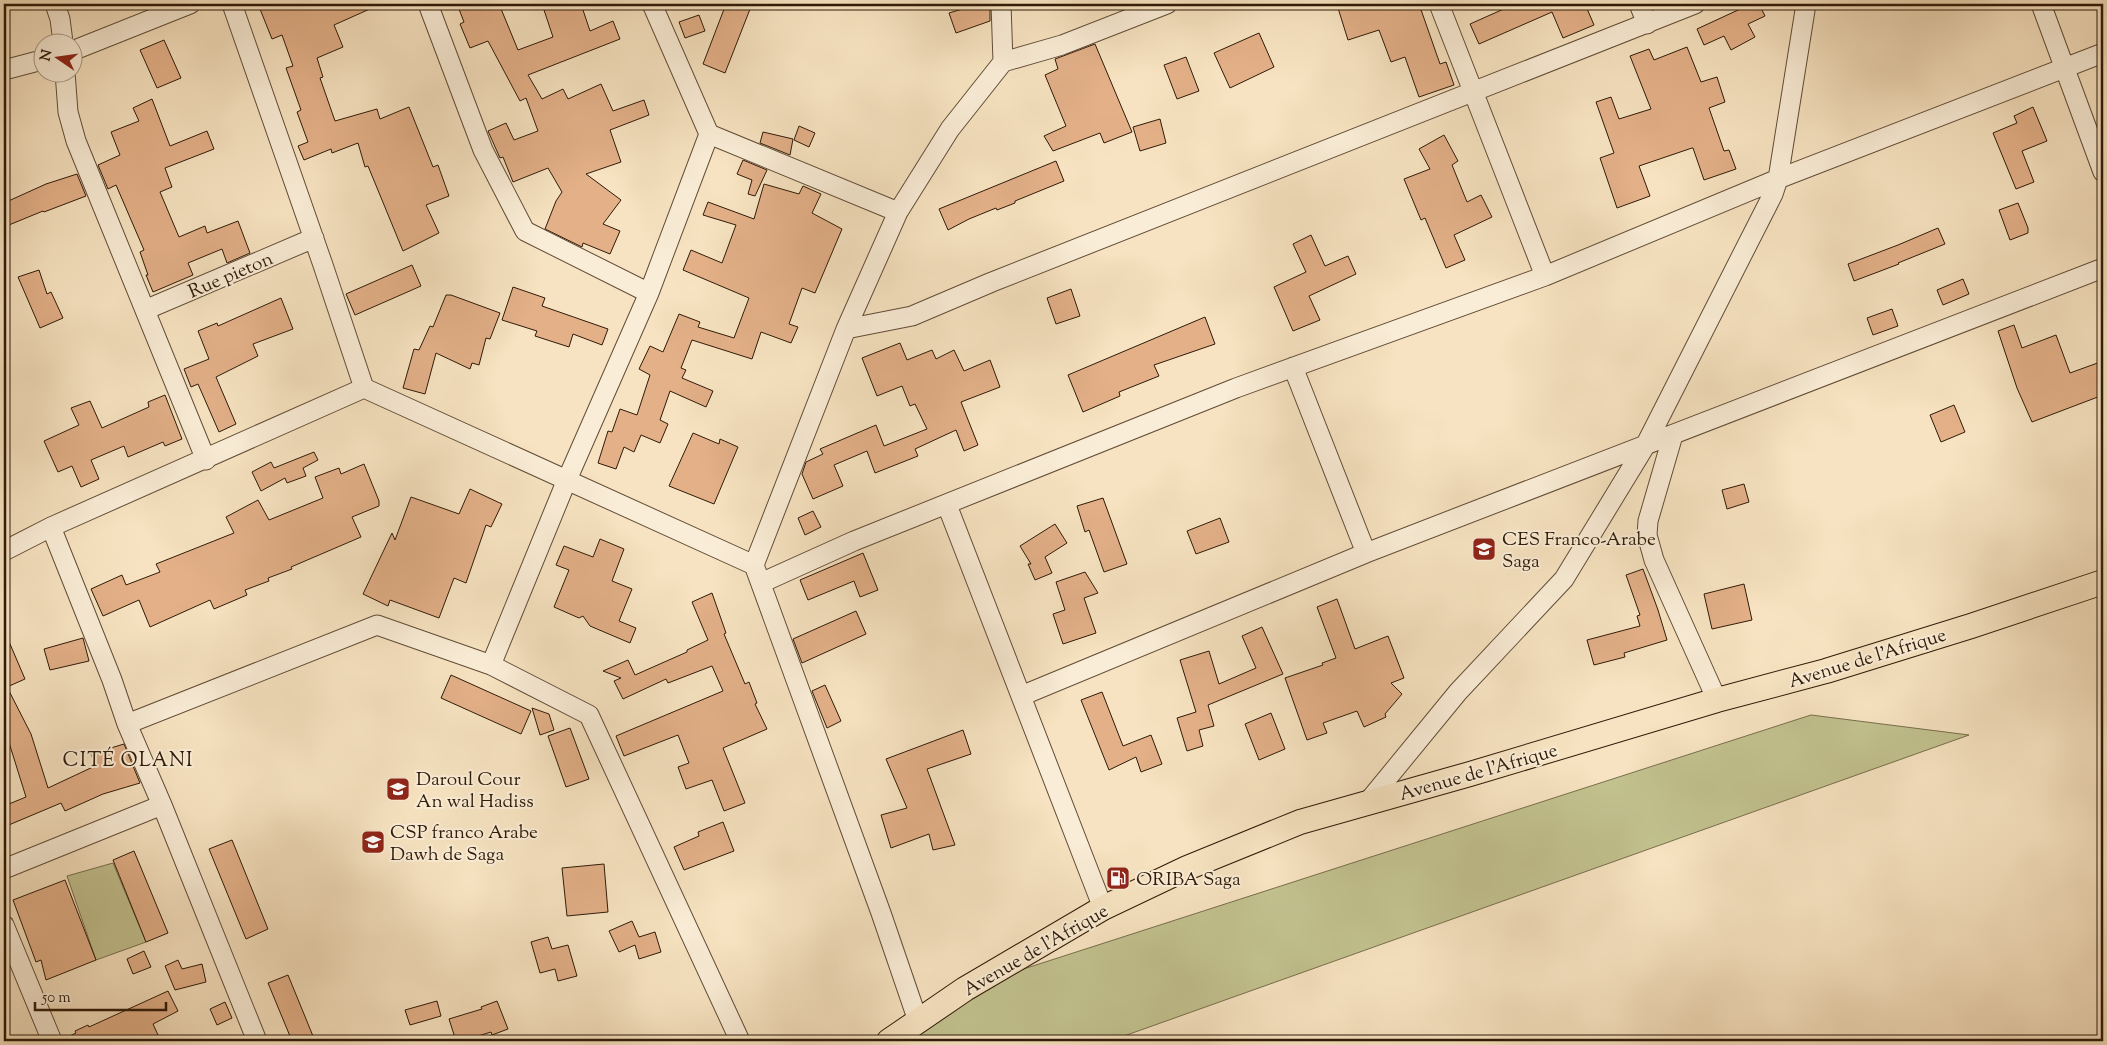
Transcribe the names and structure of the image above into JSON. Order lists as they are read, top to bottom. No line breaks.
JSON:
{"streets":{"main road":["Avenue de l'Afrique"],"street":["Rue pieton"]},"districts":["CITÉ OLANI"],"places":{"school or university":["CES Franco-Arabe Saga","Daroul Cour An wal Hadiss","CSP franco Arabe Dawh de Saga"],"fuel station":["ORIBA Saga"]},"scale_bar":"50 m","north":"left"}
